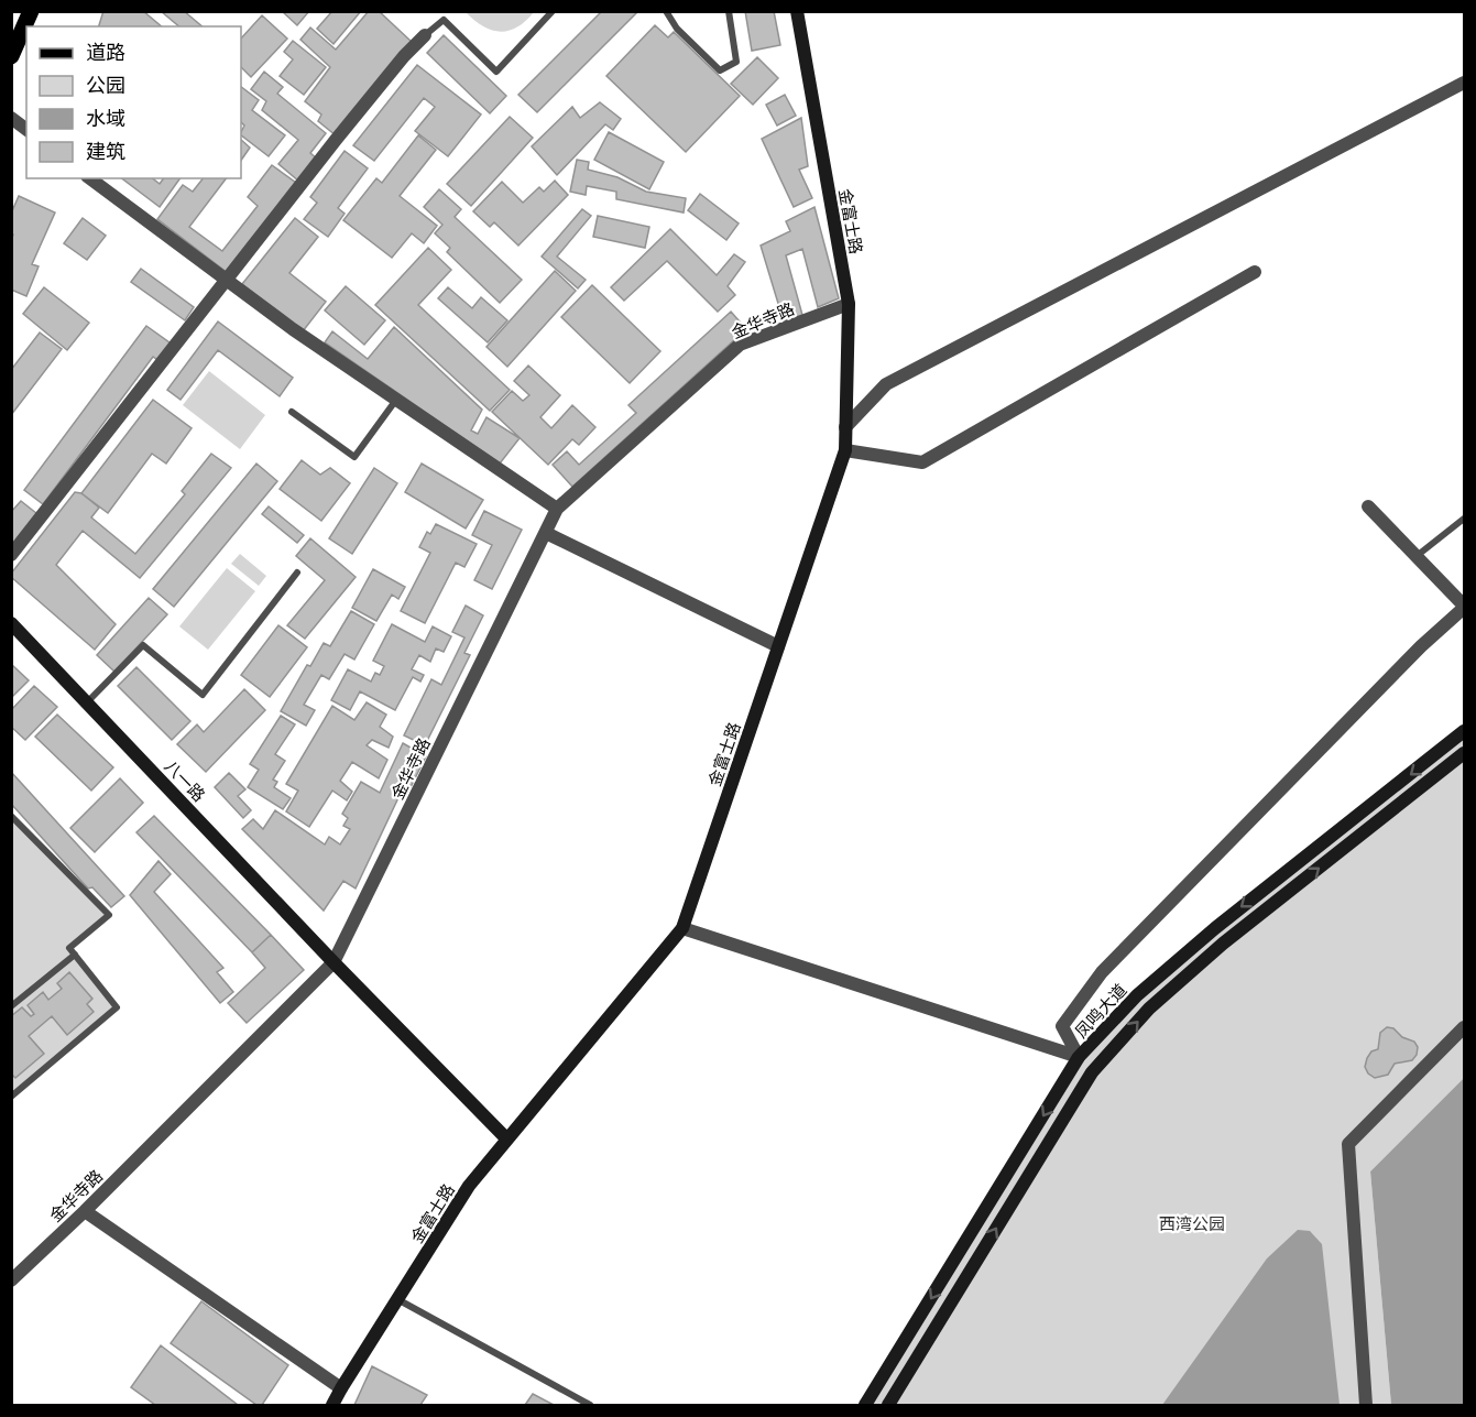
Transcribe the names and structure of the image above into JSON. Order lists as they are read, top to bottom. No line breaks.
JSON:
{"streets":{"street":["金富士路","金华寺路","八一路","凤鸣大道"]},"crossings":[["金富士路","金华寺路"],["金富士路","八一路"],["金华寺路","八一路"]],"parks":["西湾公园"],"legend":["道路","公园","水域","建筑"]}
